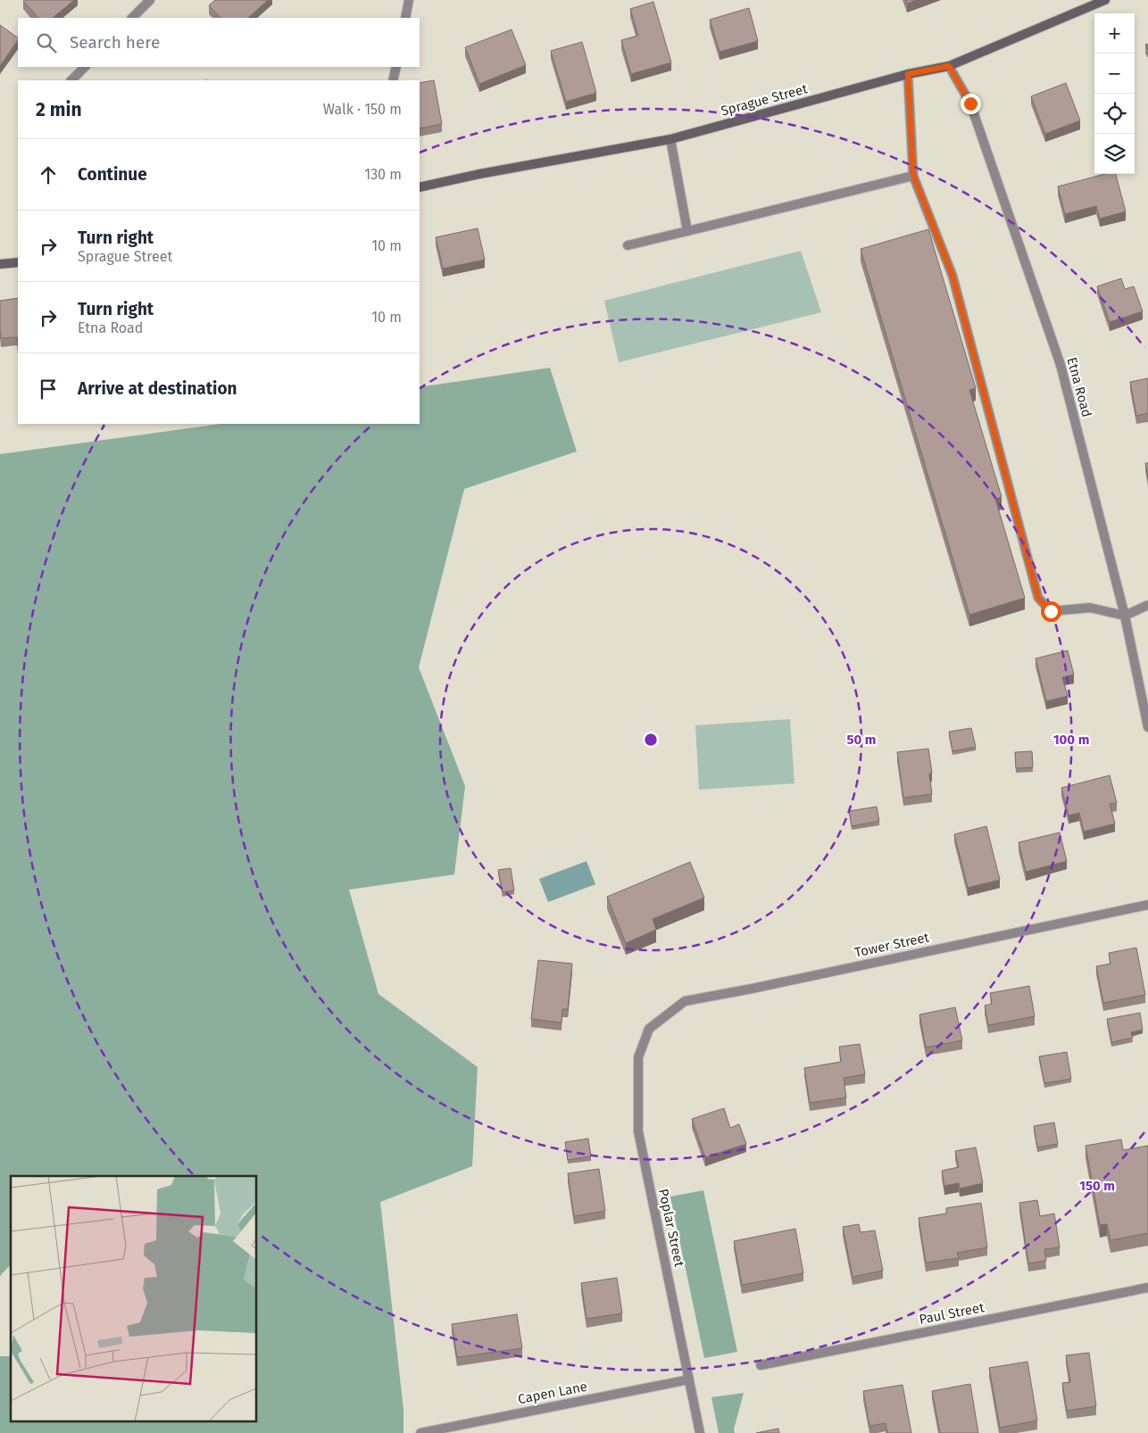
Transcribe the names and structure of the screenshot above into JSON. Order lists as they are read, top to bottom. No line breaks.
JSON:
{"streets":{"main road":["Sprague Street"],"street":["Etna Road","Tower Street","Poplar Street","Paul Street","Capen Lane"]},"crossings":[["Sprague Street","Etna Road"],["Tower Street","Poplar Street"],["Poplar Street","Capen Lane"]],"page":{"map_buttons":["+","−"],"search":"Search here","heading":["2 min","Walk · 150 m"],"list":[["Continue","130 m"],["Turn right","Sprague Street","10 m"],["Turn right","Etna Road","10 m"],"Arrive at destination"]},"rings":["50 m","100 m","150 m"]}
